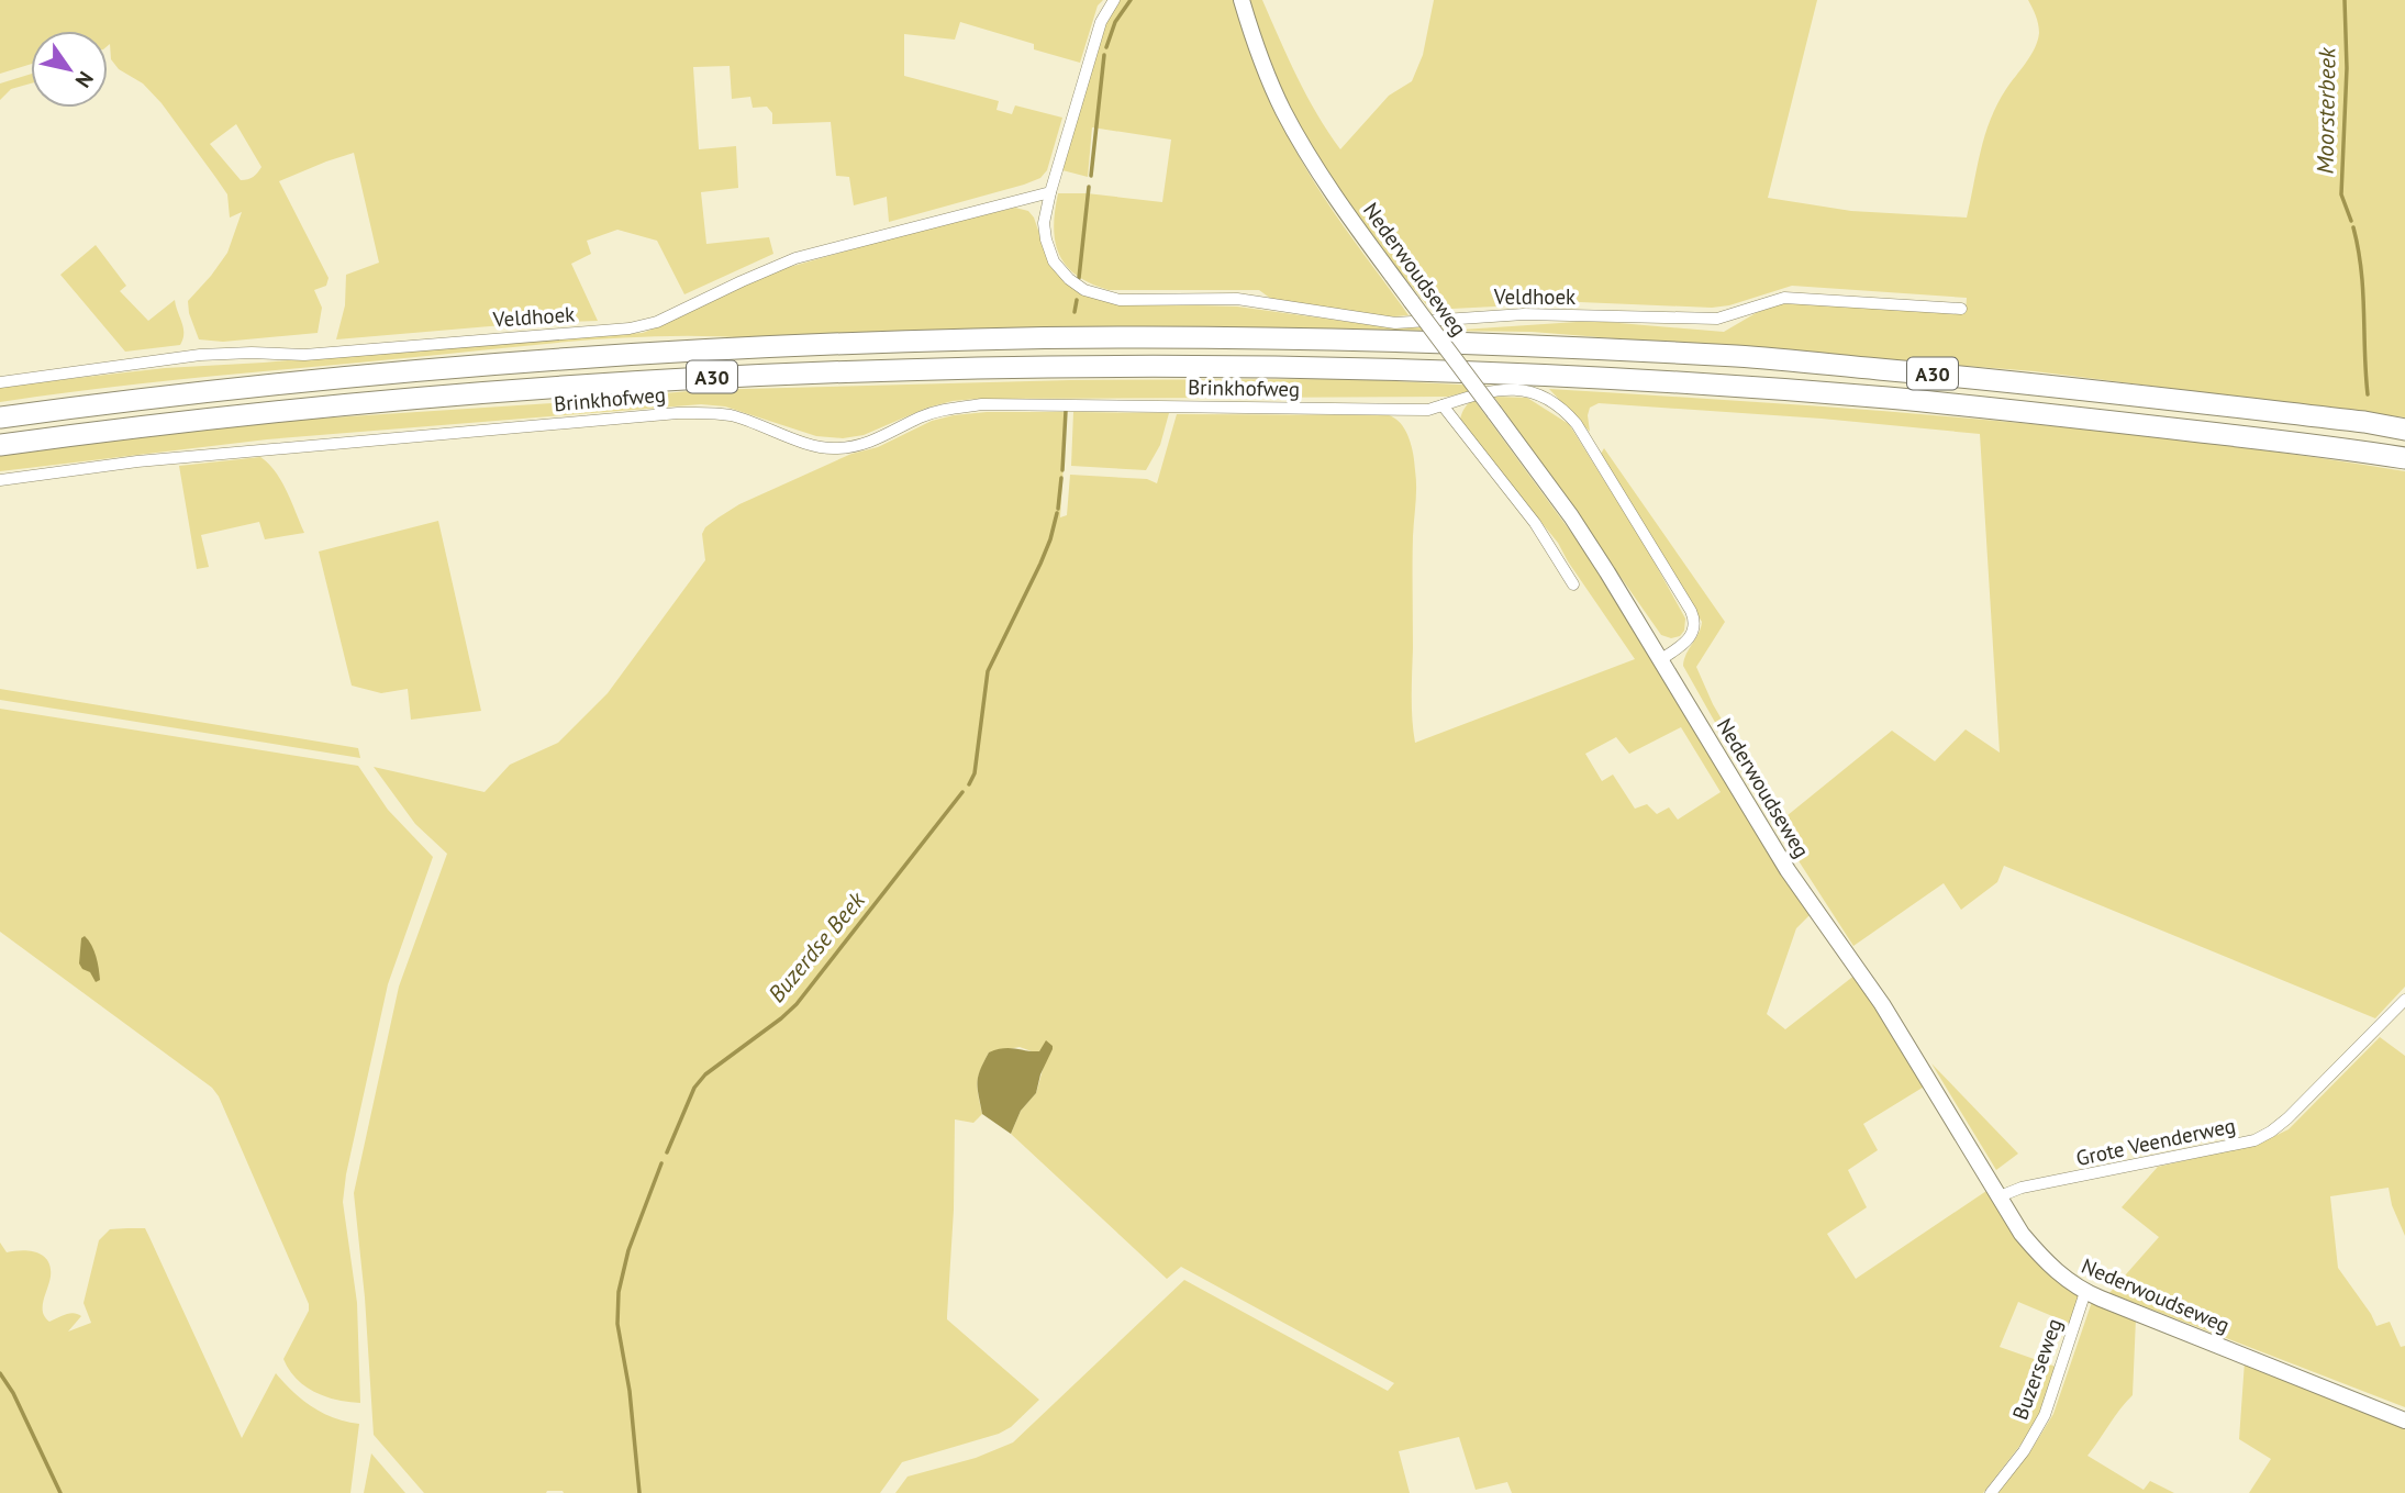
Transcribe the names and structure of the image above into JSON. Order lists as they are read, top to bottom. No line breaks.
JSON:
{"streets":{"highway":["A30"],"street":["Nederwoudseweg","Veldhoek","Brinkhofweg","Grote Veenderweg","Buzerseweg"]},"crossings":[["Nederwoudseweg","Brinkhofweg"],["Nederwoudseweg","Grote Veenderweg"],["Nederwoudseweg","Buzerseweg"]],"water":["Moorsterbeek","Buzerdse Beek"],"north":"bottom right"}
